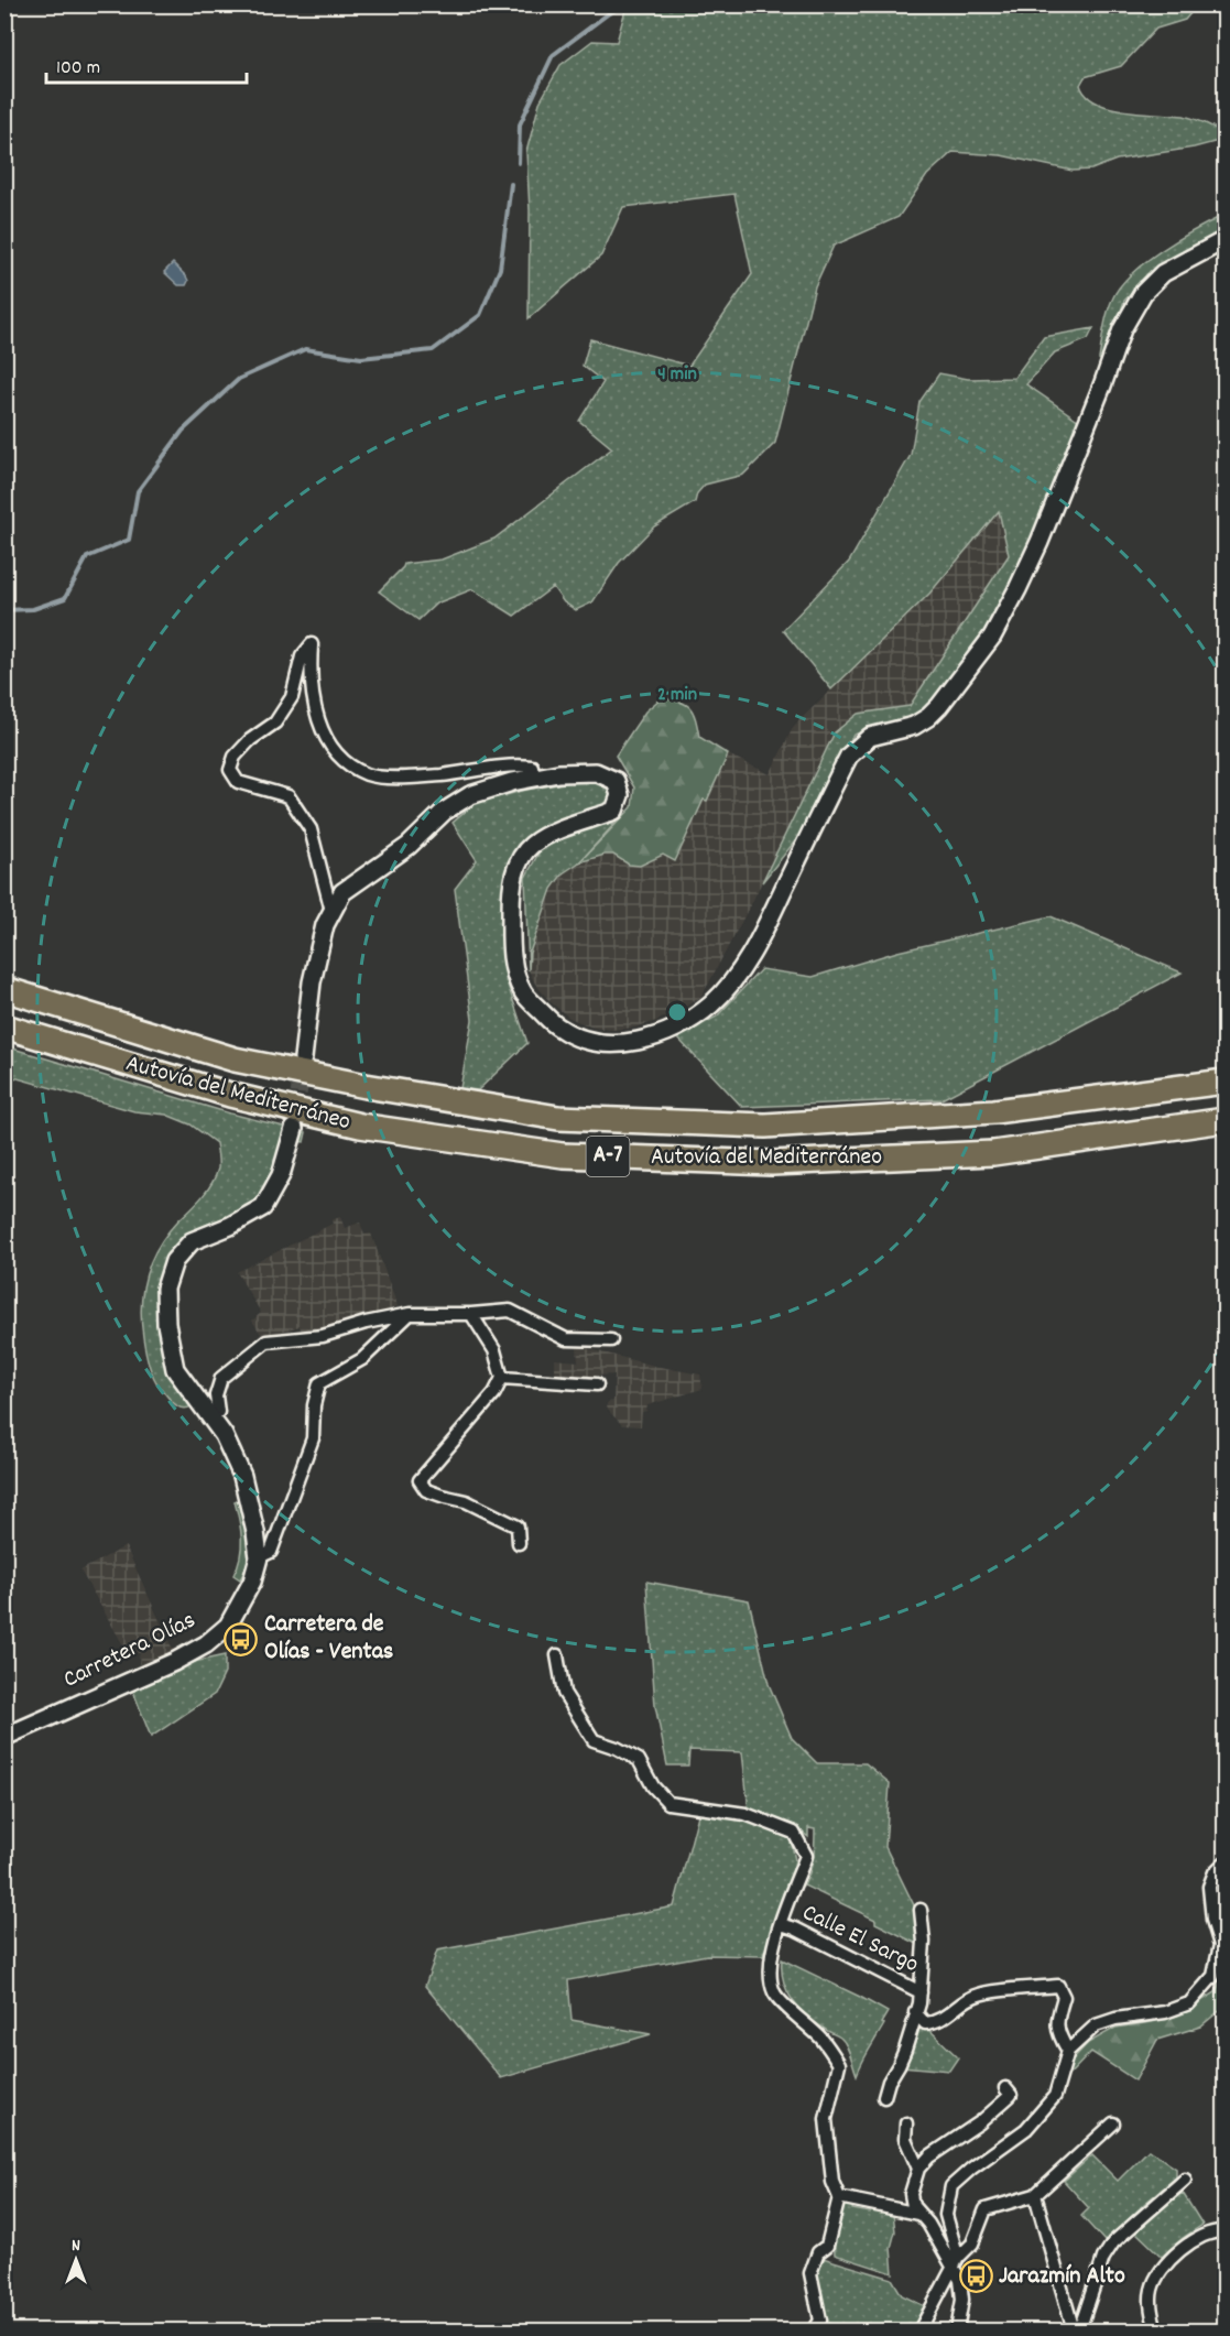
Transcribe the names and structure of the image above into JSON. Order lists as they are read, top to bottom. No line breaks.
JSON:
{"streets":{"highway":["Autovía del Mediterráneo","A-7"],"main road":["Carretera Olías"],"street":["Calle El Sargo"]},"places":{"bus stop":["Carretera de Olías - Ventas","Jarazmín Alto"]},"scale_bar":"100 m","north":"top","rings":["4 min","2 min"]}
